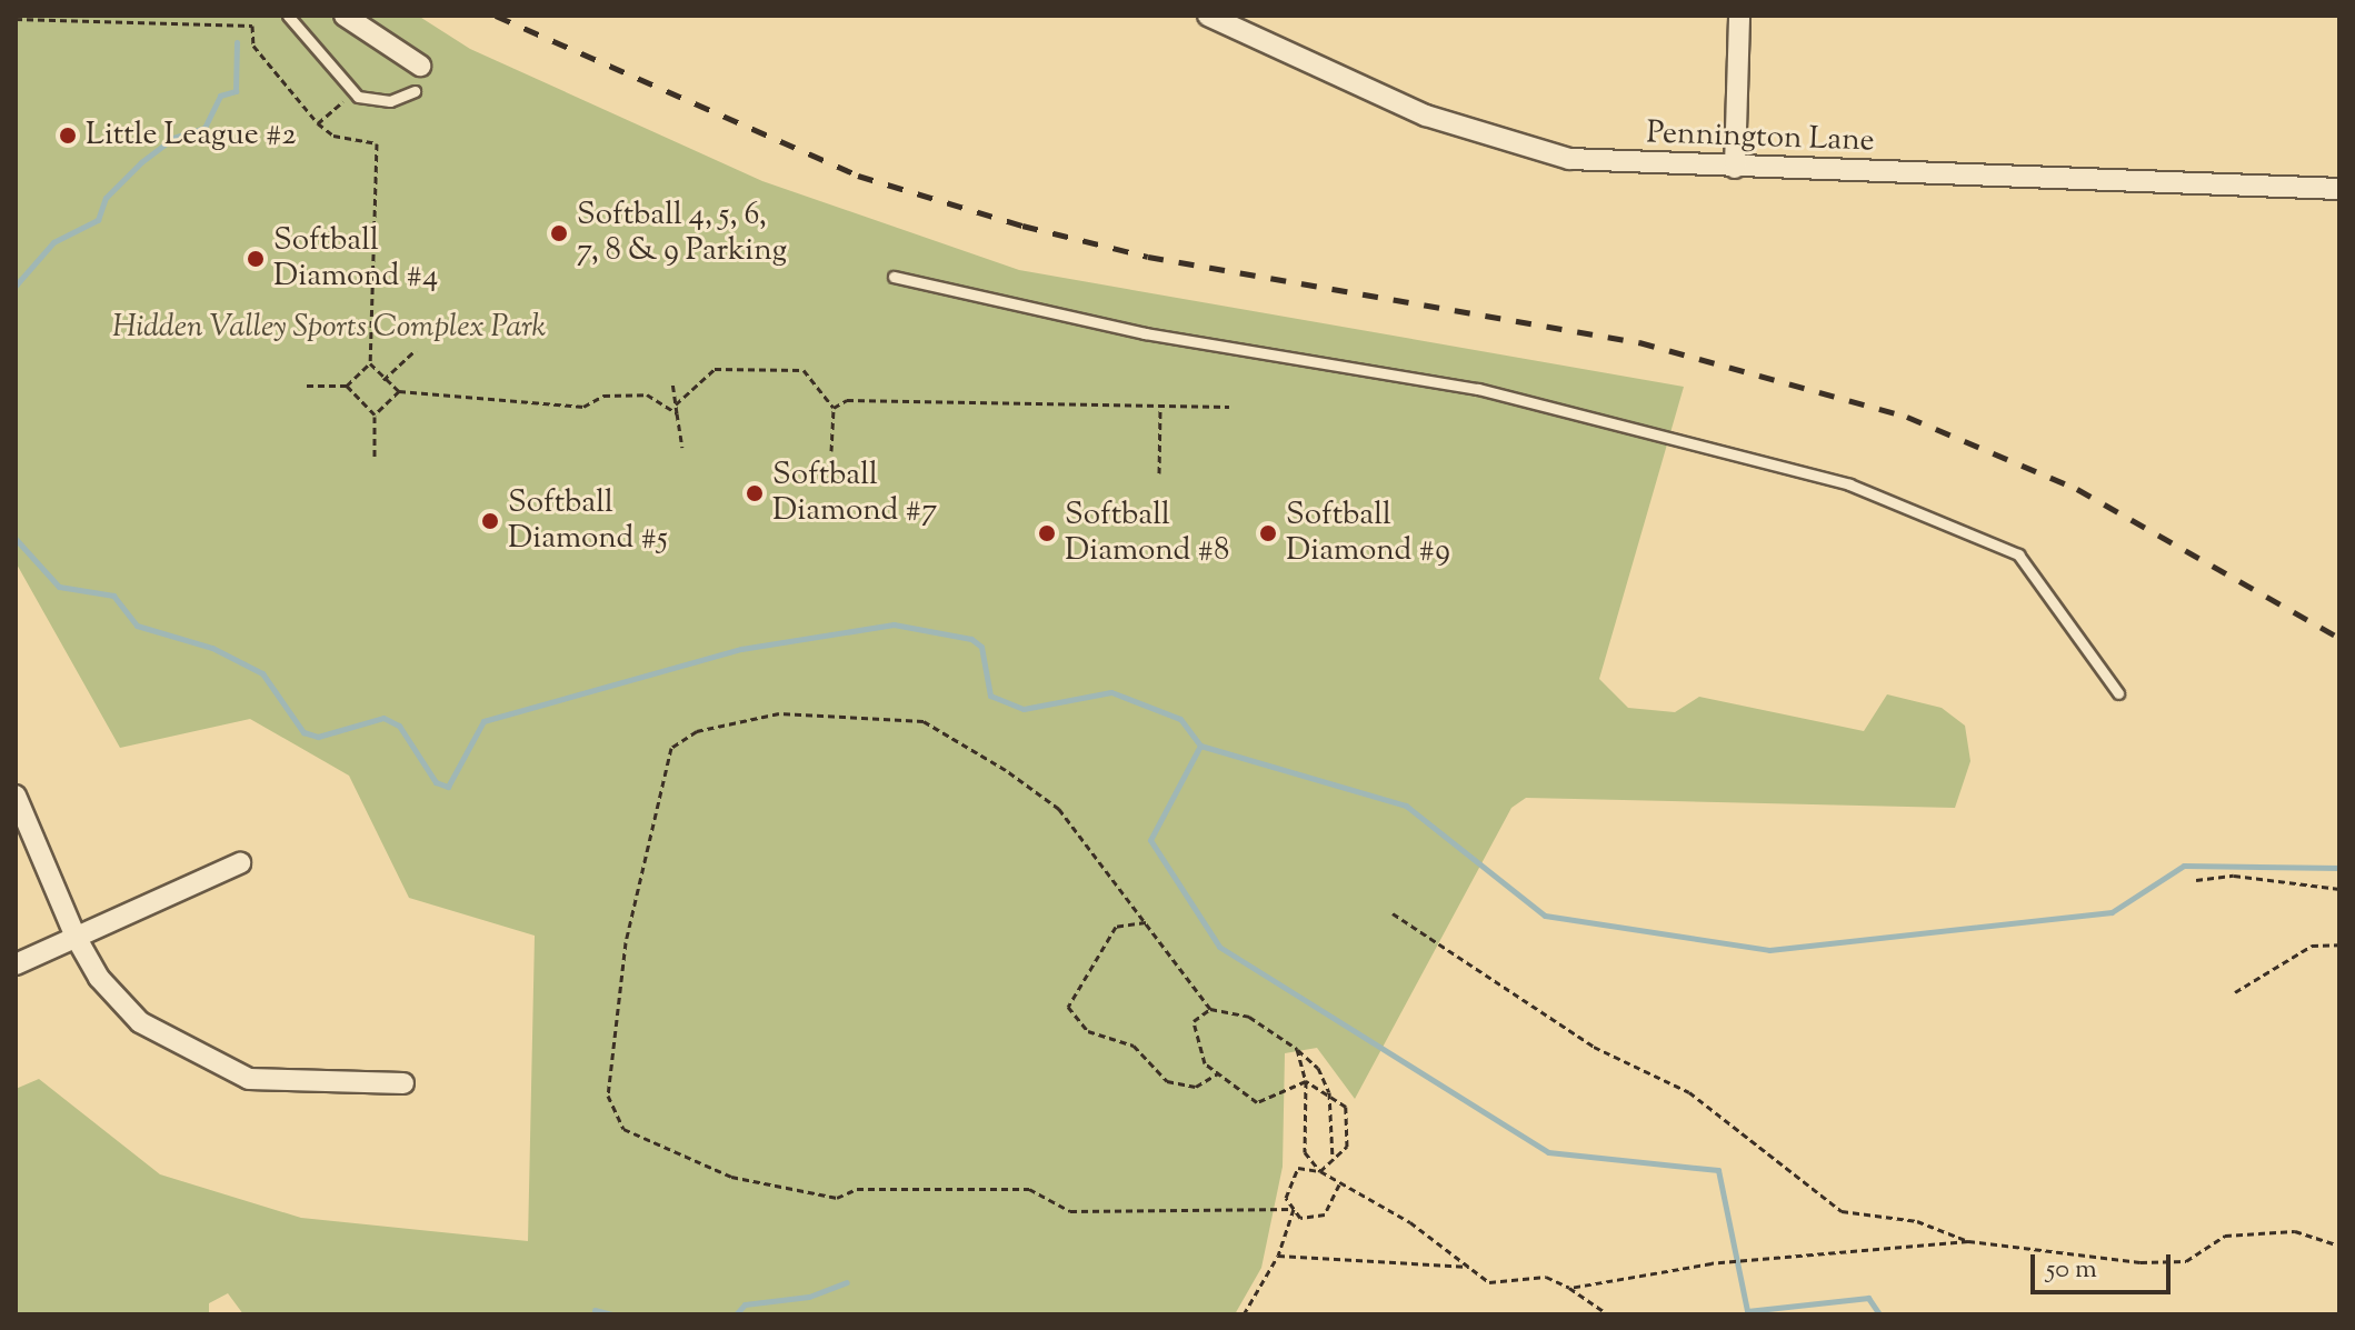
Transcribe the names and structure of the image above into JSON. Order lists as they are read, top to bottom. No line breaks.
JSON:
{"streets":{"street":["Pennington Lane"]},"parks":["Hidden Valley Sports Complex Park"],"places":["Little League #2","Softball 4, 5, 6, 7, 8 & 9 Parking","Softball Diamond #4","Softball Diamond #7","Softball Diamond #5","Softball Diamond #8","Softball Diamond #9"],"scale_bar":"50 m"}
